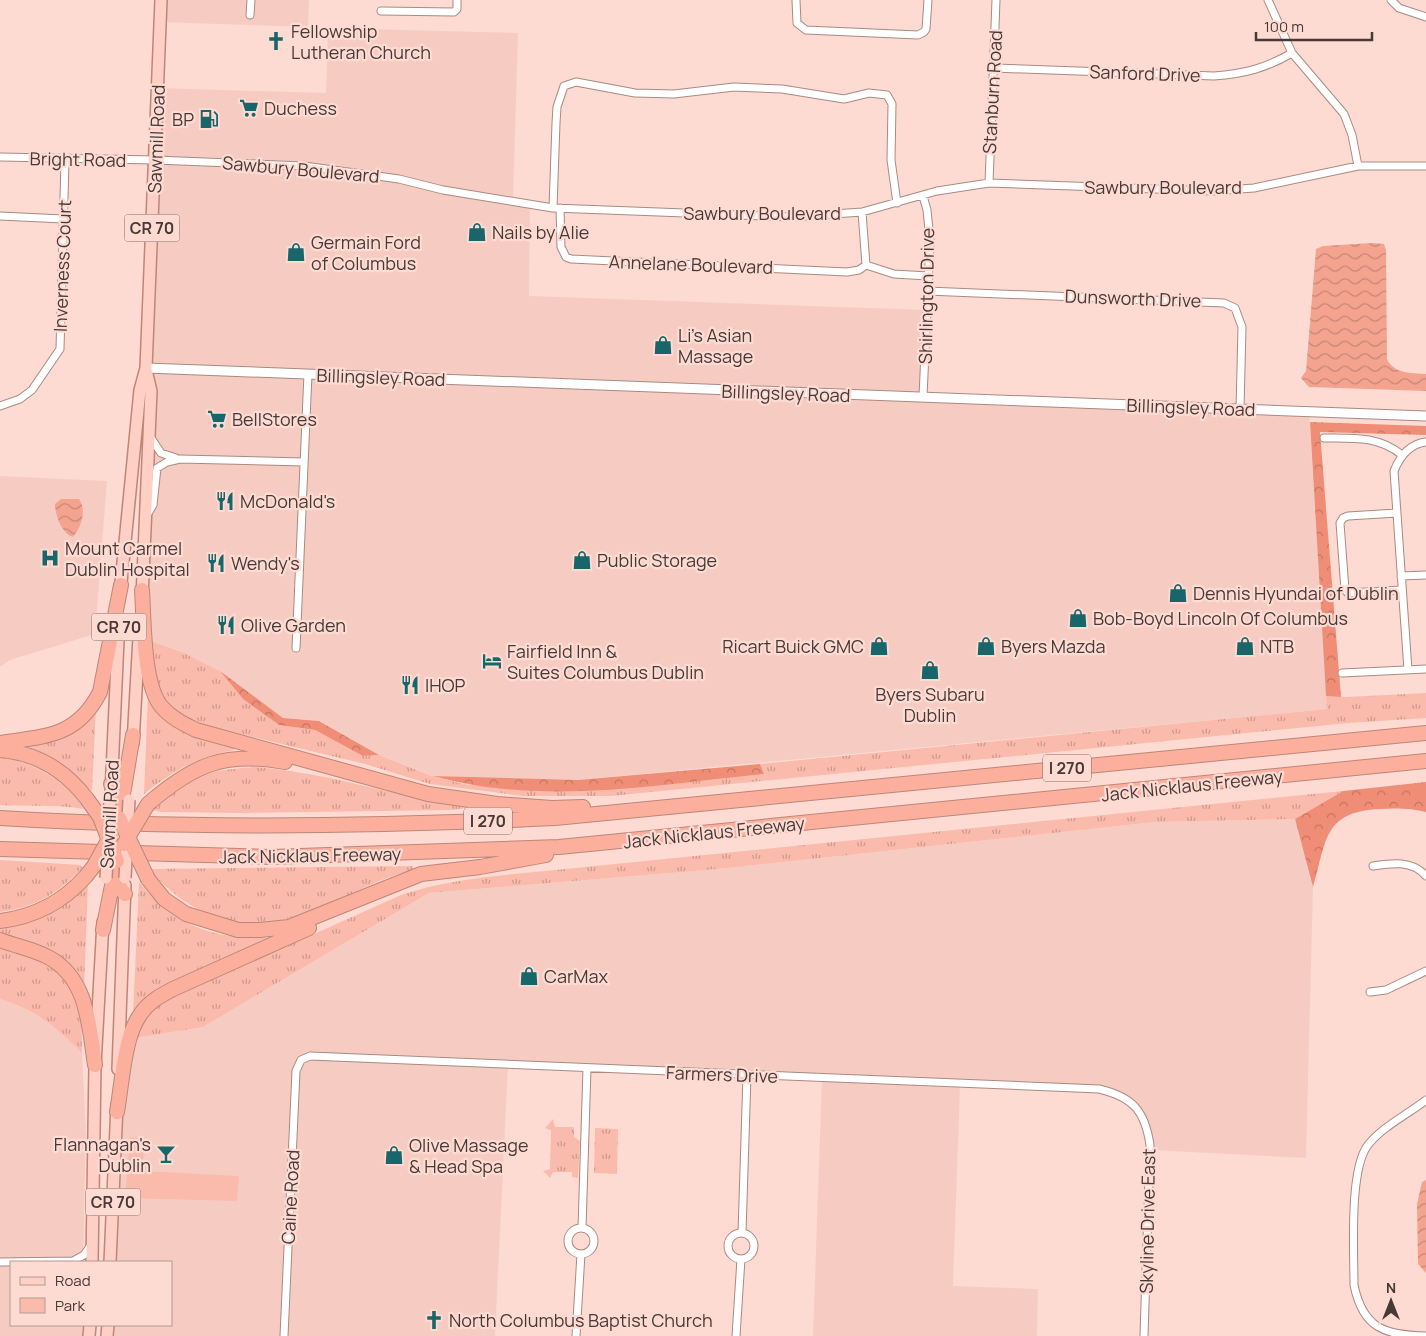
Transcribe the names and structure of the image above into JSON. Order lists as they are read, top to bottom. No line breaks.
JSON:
{"streets":{"highway":["I 270","Jack Nicklaus Freeway"],"main road":["Sawmill Road","CR 70"],"street":["Sanford Drive","Stanburn Road","Bright Road","Sawbury Boulevard","Annelane Boulevard","Inverness Court","Shirlington Drive","Dunsworth Drive","Billingsley Road","Farmers Drive","Caine Road","Skyline Drive East"]},"crossings":[["Sanford Drive","Stanburn Road"],["Stanburn Road","Sawbury Boulevard"],["Sawmill Road","Bright Road"],["Sawmill Road","Sawbury Boulevard"],["Sawmill Road","Billingsley Road"],["Bright Road","Sawbury Boulevard"],["Bright Road","Inverness Court"],["Sawbury Boulevard","Annelane Boulevard"],["Sawbury Boulevard","Shirlington Drive"],["Shirlington Drive","Dunsworth Drive"],["Shirlington Drive","Billingsley Road"],["Dunsworth Drive","Billingsley Road"],["Farmers Drive","Caine Road"],["Farmers Drive","Skyline Drive East"]],"places":{"church":["Fellowship Lutheran Church","North Columbus Baptist Church"],"supermarket":["Duchess","BellStores"],"fuel station":["BP"],"shop":["Nails by Alie","Germain Ford of Columbus","Li's Asian Massage","Public Storage","Dennis Hyundai of Dublin","Bob-Boyd Lincoln Of Columbus","Ricart Buick GMC","Byers Mazda","NTB","Byers Subaru Dublin","CarMax","Olive Massage & Head Spa"],"restaurant":["McDonald's","Wendy's","Olive Garden","IHOP"],"hospital":["Mount Carmel Dublin Hospital"],"hotel":["Fairfield Inn & Suites Columbus Dublin"],"bar":["Flannagan's Dublin"]},"legend":["Road","Park"],"scale_bar":"100 m","north":"top"}
